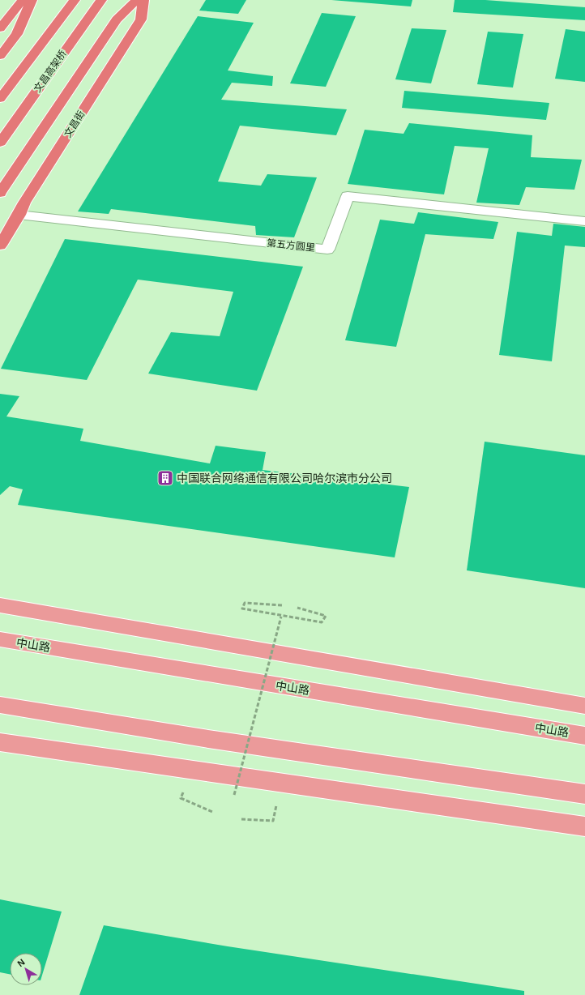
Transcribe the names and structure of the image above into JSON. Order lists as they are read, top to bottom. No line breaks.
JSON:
{"streets":{"highway":["文昌高架桥","文昌街"],"main road":["中山路"],"street":["第五方圆里"]},"crossings":[["文昌街","第五方圆里"]],"places":{"building":["中国联合网络通信有限公司哈尔滨市分公司"]},"north":"top left"}
